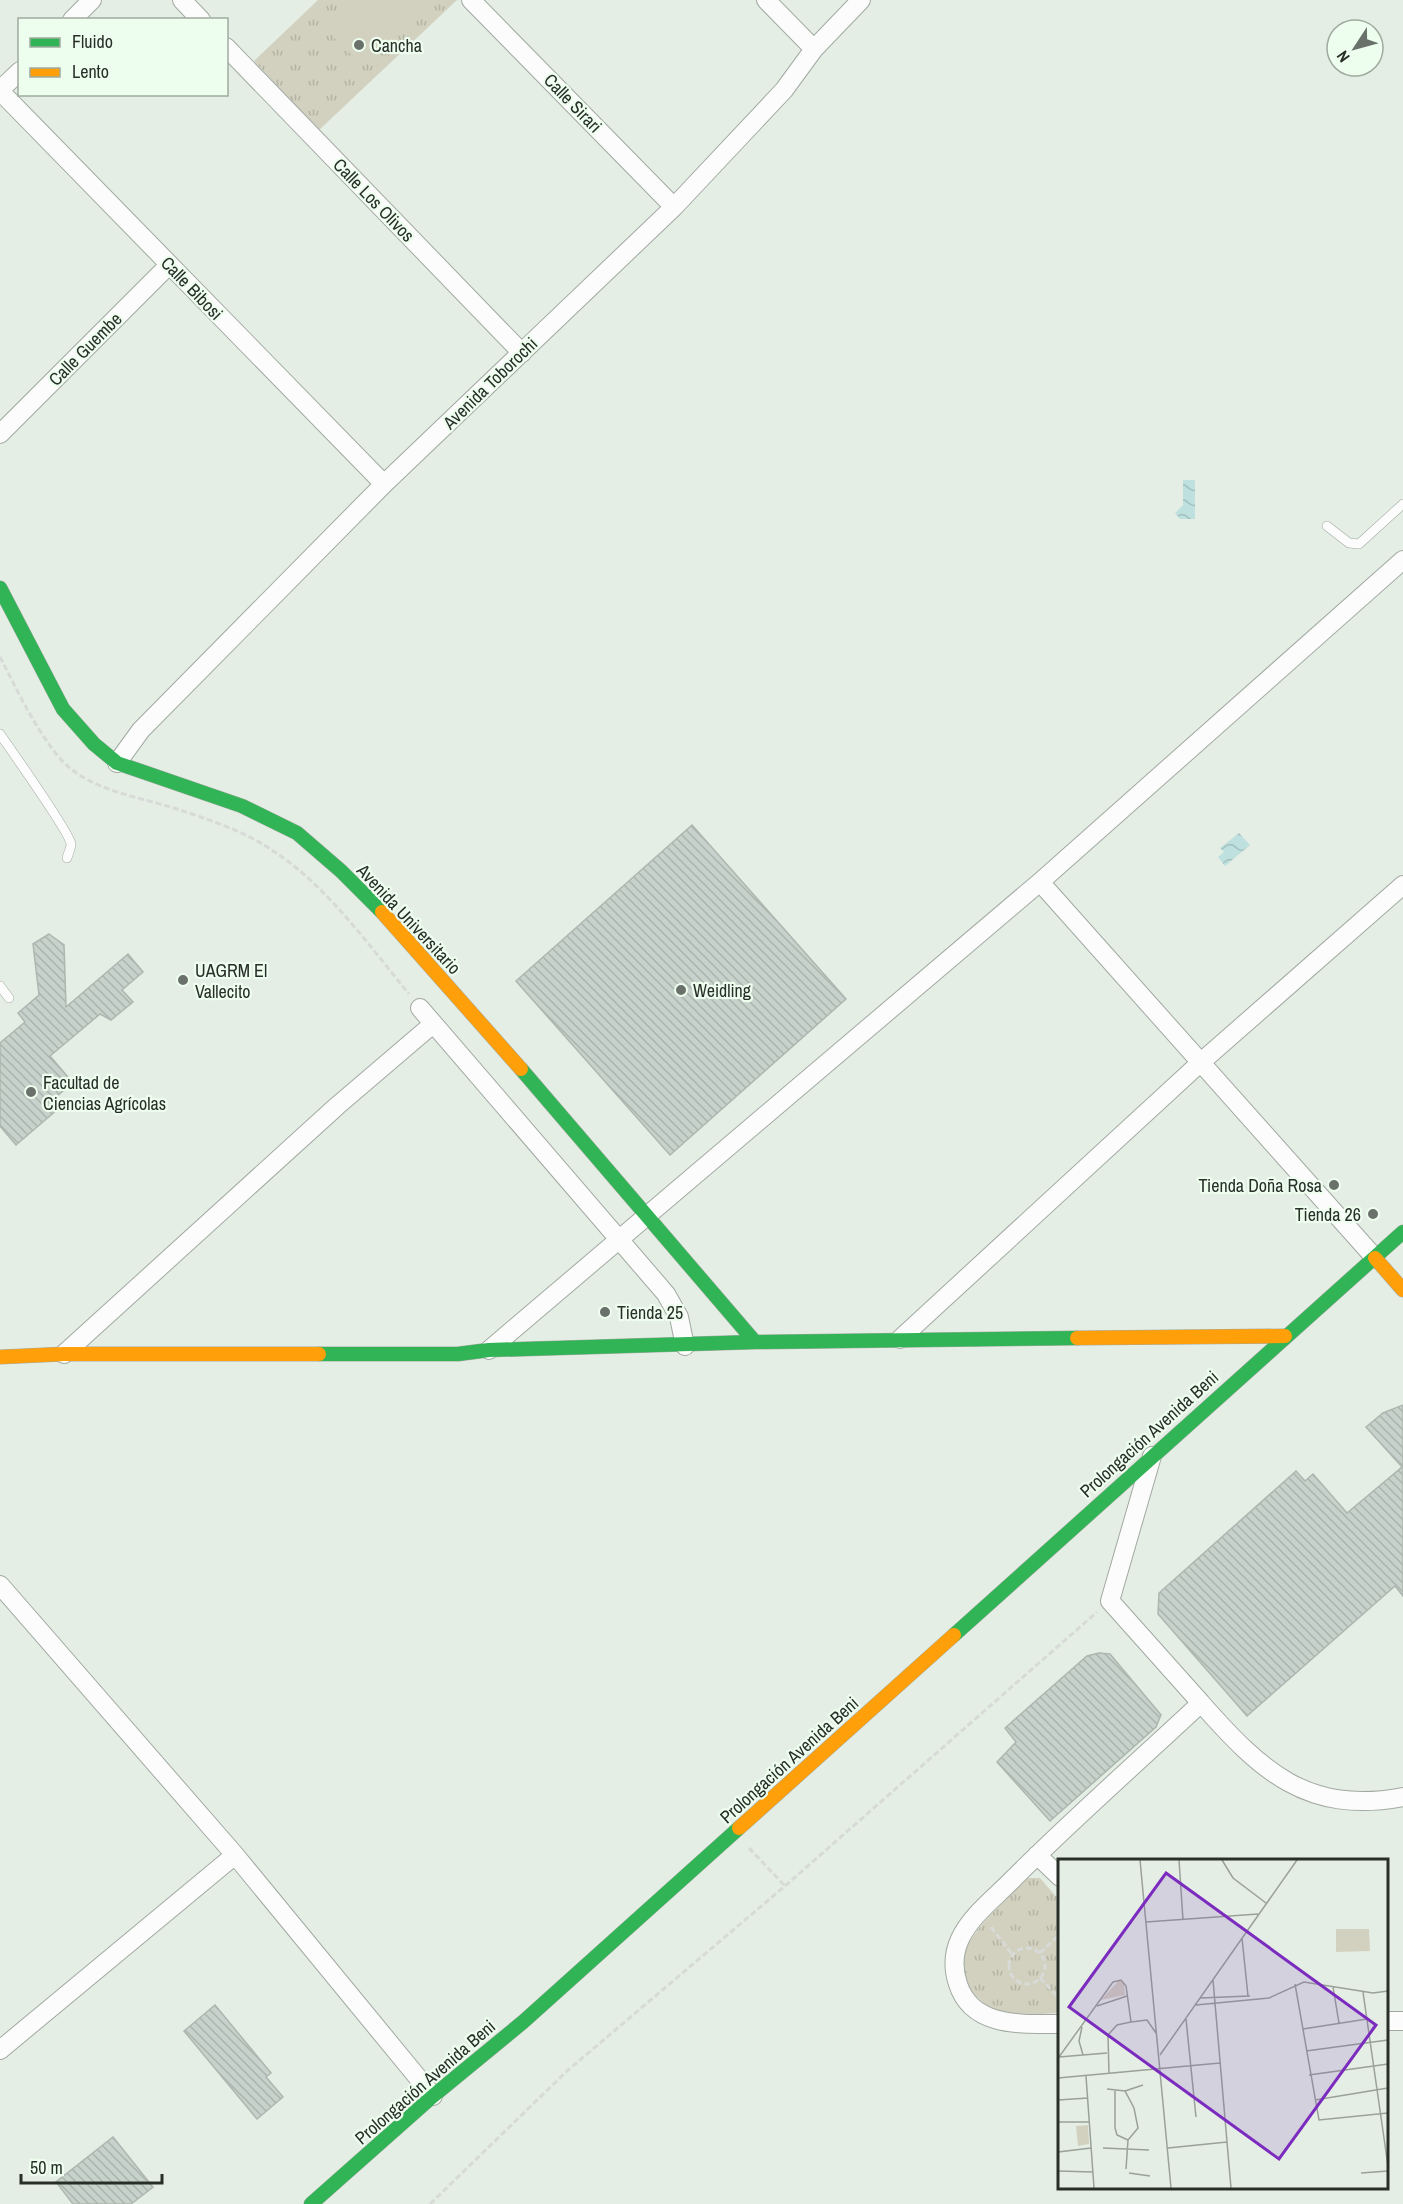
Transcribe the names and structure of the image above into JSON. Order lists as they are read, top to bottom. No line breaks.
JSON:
{"streets":{"street":["Calle Sirari","Calle Los Olivos","Calle Bibosi","Calle Guembe","Avenida Toborochi","Avenida Universitario","Prolongación Avenida Beni"]},"crossings":[["Calle Sirari","Avenida Toborochi"],["Calle Los Olivos","Avenida Toborochi"],["Calle Bibosi","Calle Guembe"],["Calle Bibosi","Avenida Toborochi"],["Avenida Toborochi","Avenida Universitario"]],"places":["Cancha","UAGRM El Vallecito","Weidling","Facultad de Ciencias Agrícolas","Tienda Doña Rosa","Tienda 26","Tienda 25"],"legend":["Fluido","Lento"],"scale_bar":"50 m","north":"bottom left"}
